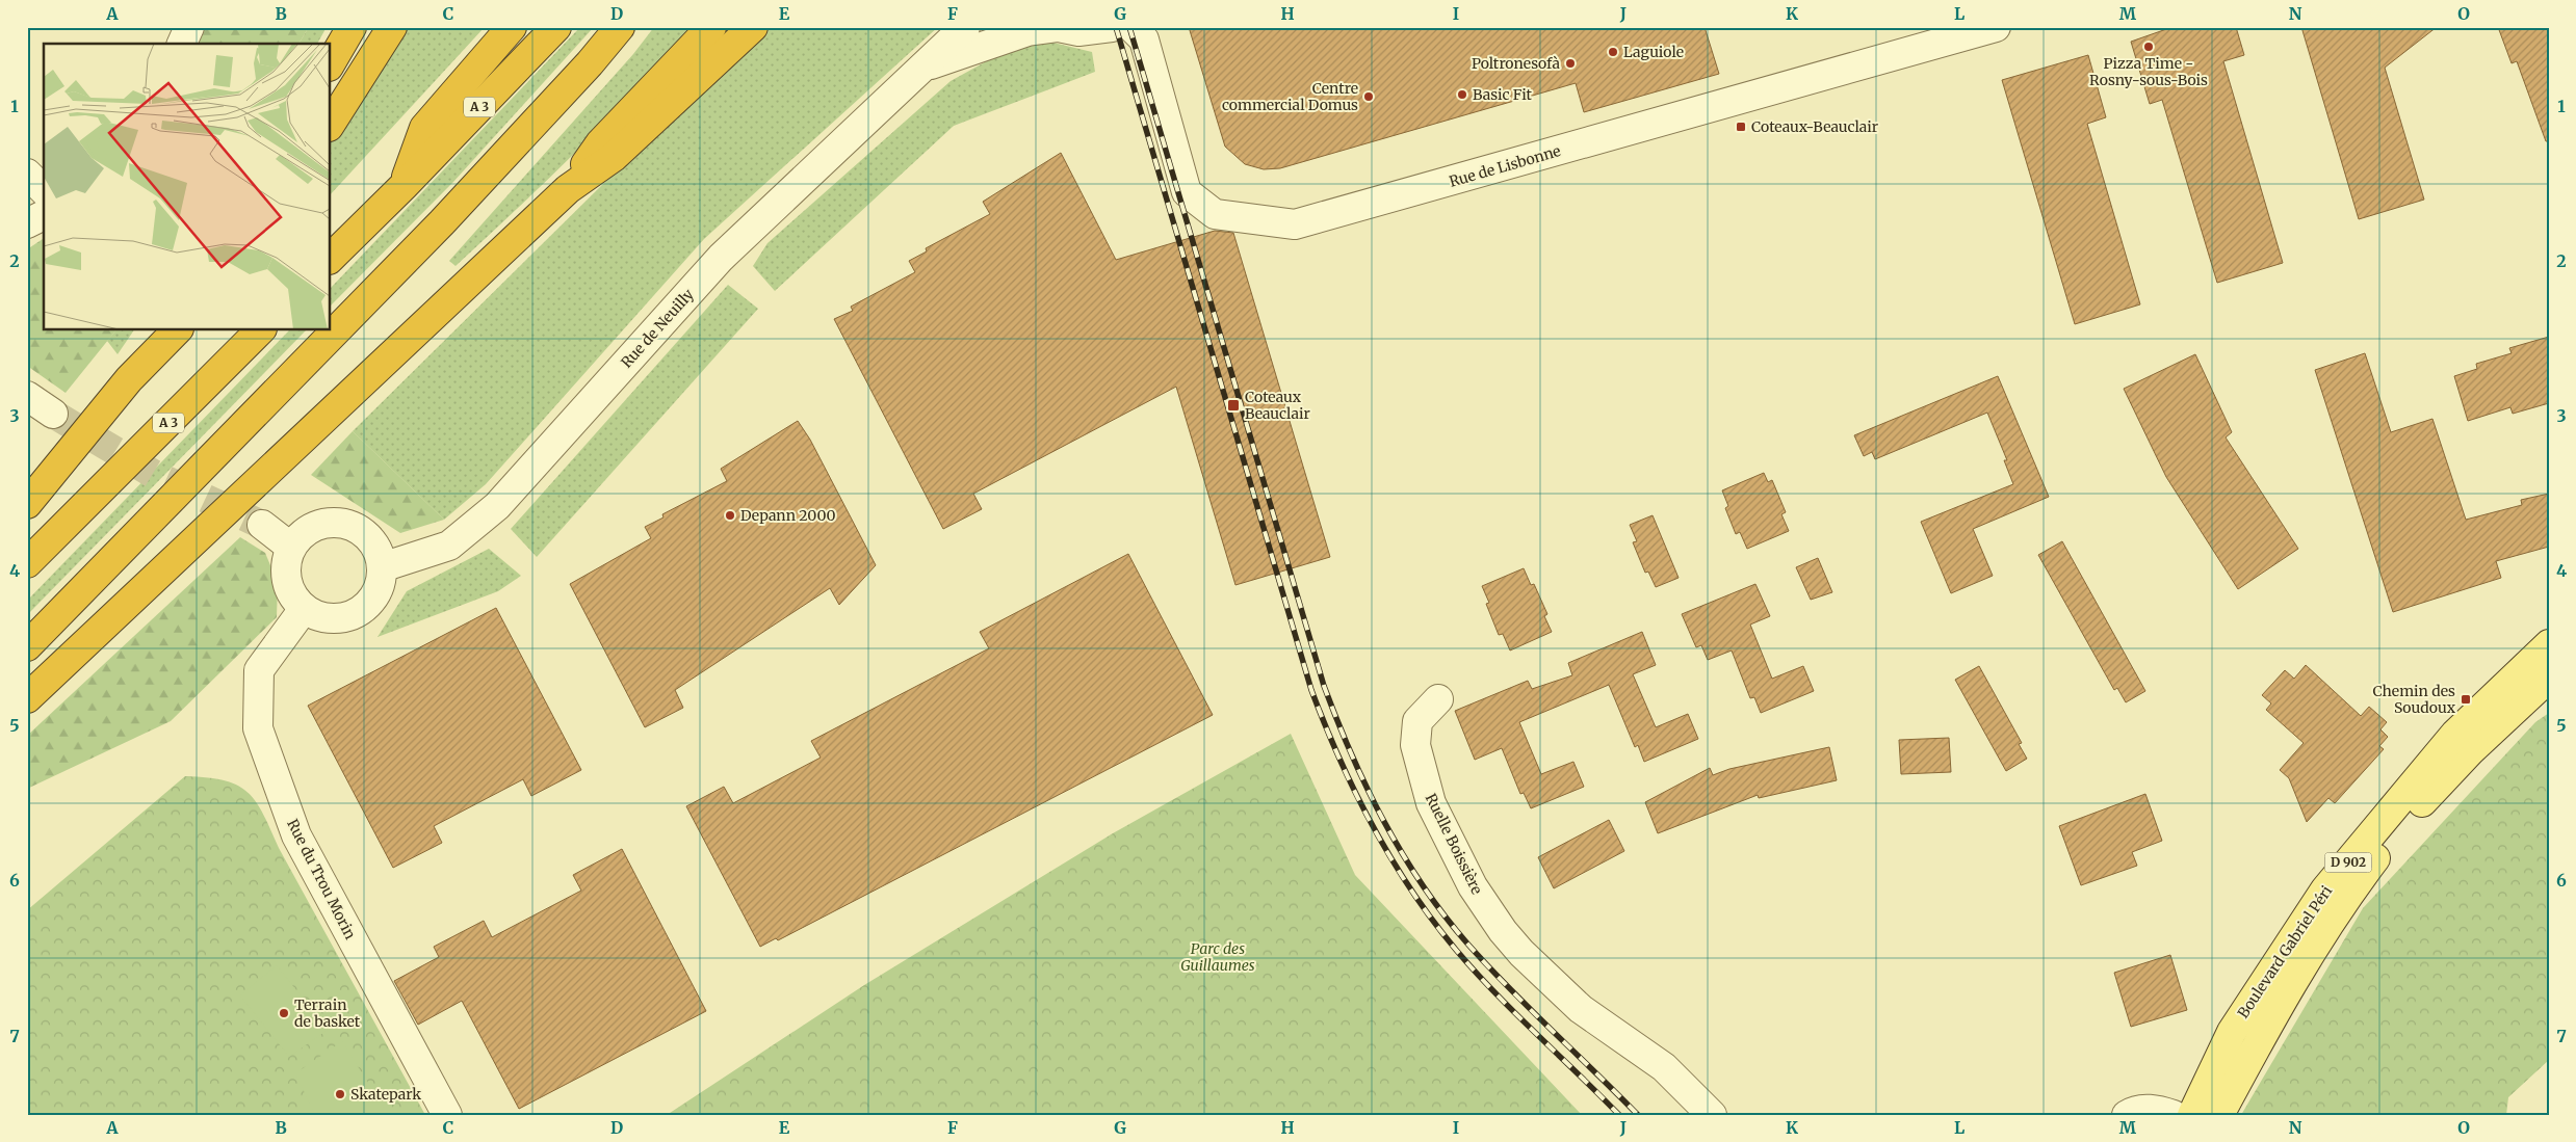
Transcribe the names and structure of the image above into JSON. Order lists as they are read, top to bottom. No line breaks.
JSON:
{"streets":{"highway":["A 3"],"main road":["D 902","Boulevard Gabriel Péri"],"street":["Rue de Lisbonne","Rue de Neuilly","Ruelle Boissière","Rue du Trou Morin"]},"crossings":[["Rue de Neuilly","Rue du Trou Morin"]],"parks":["Parc des Guillaumes"],"places":{"other":["Pizza Time - Rosny-sous-Bois","Laguiole","Poltronesofà","Basic Fit","Centre commercial Domus","Depann 2000","Terrain de basket","Skatepark"],"transit":["Coteaux-Beauclair","Coteaux Beauclair","Chemin des Soudoux"]},"grid":{"columns":["A","B","C","D","E","F","G","H","I","J","K","L","M","N","O"],"rows":["1","2","3","4","5","6","7"]}}
